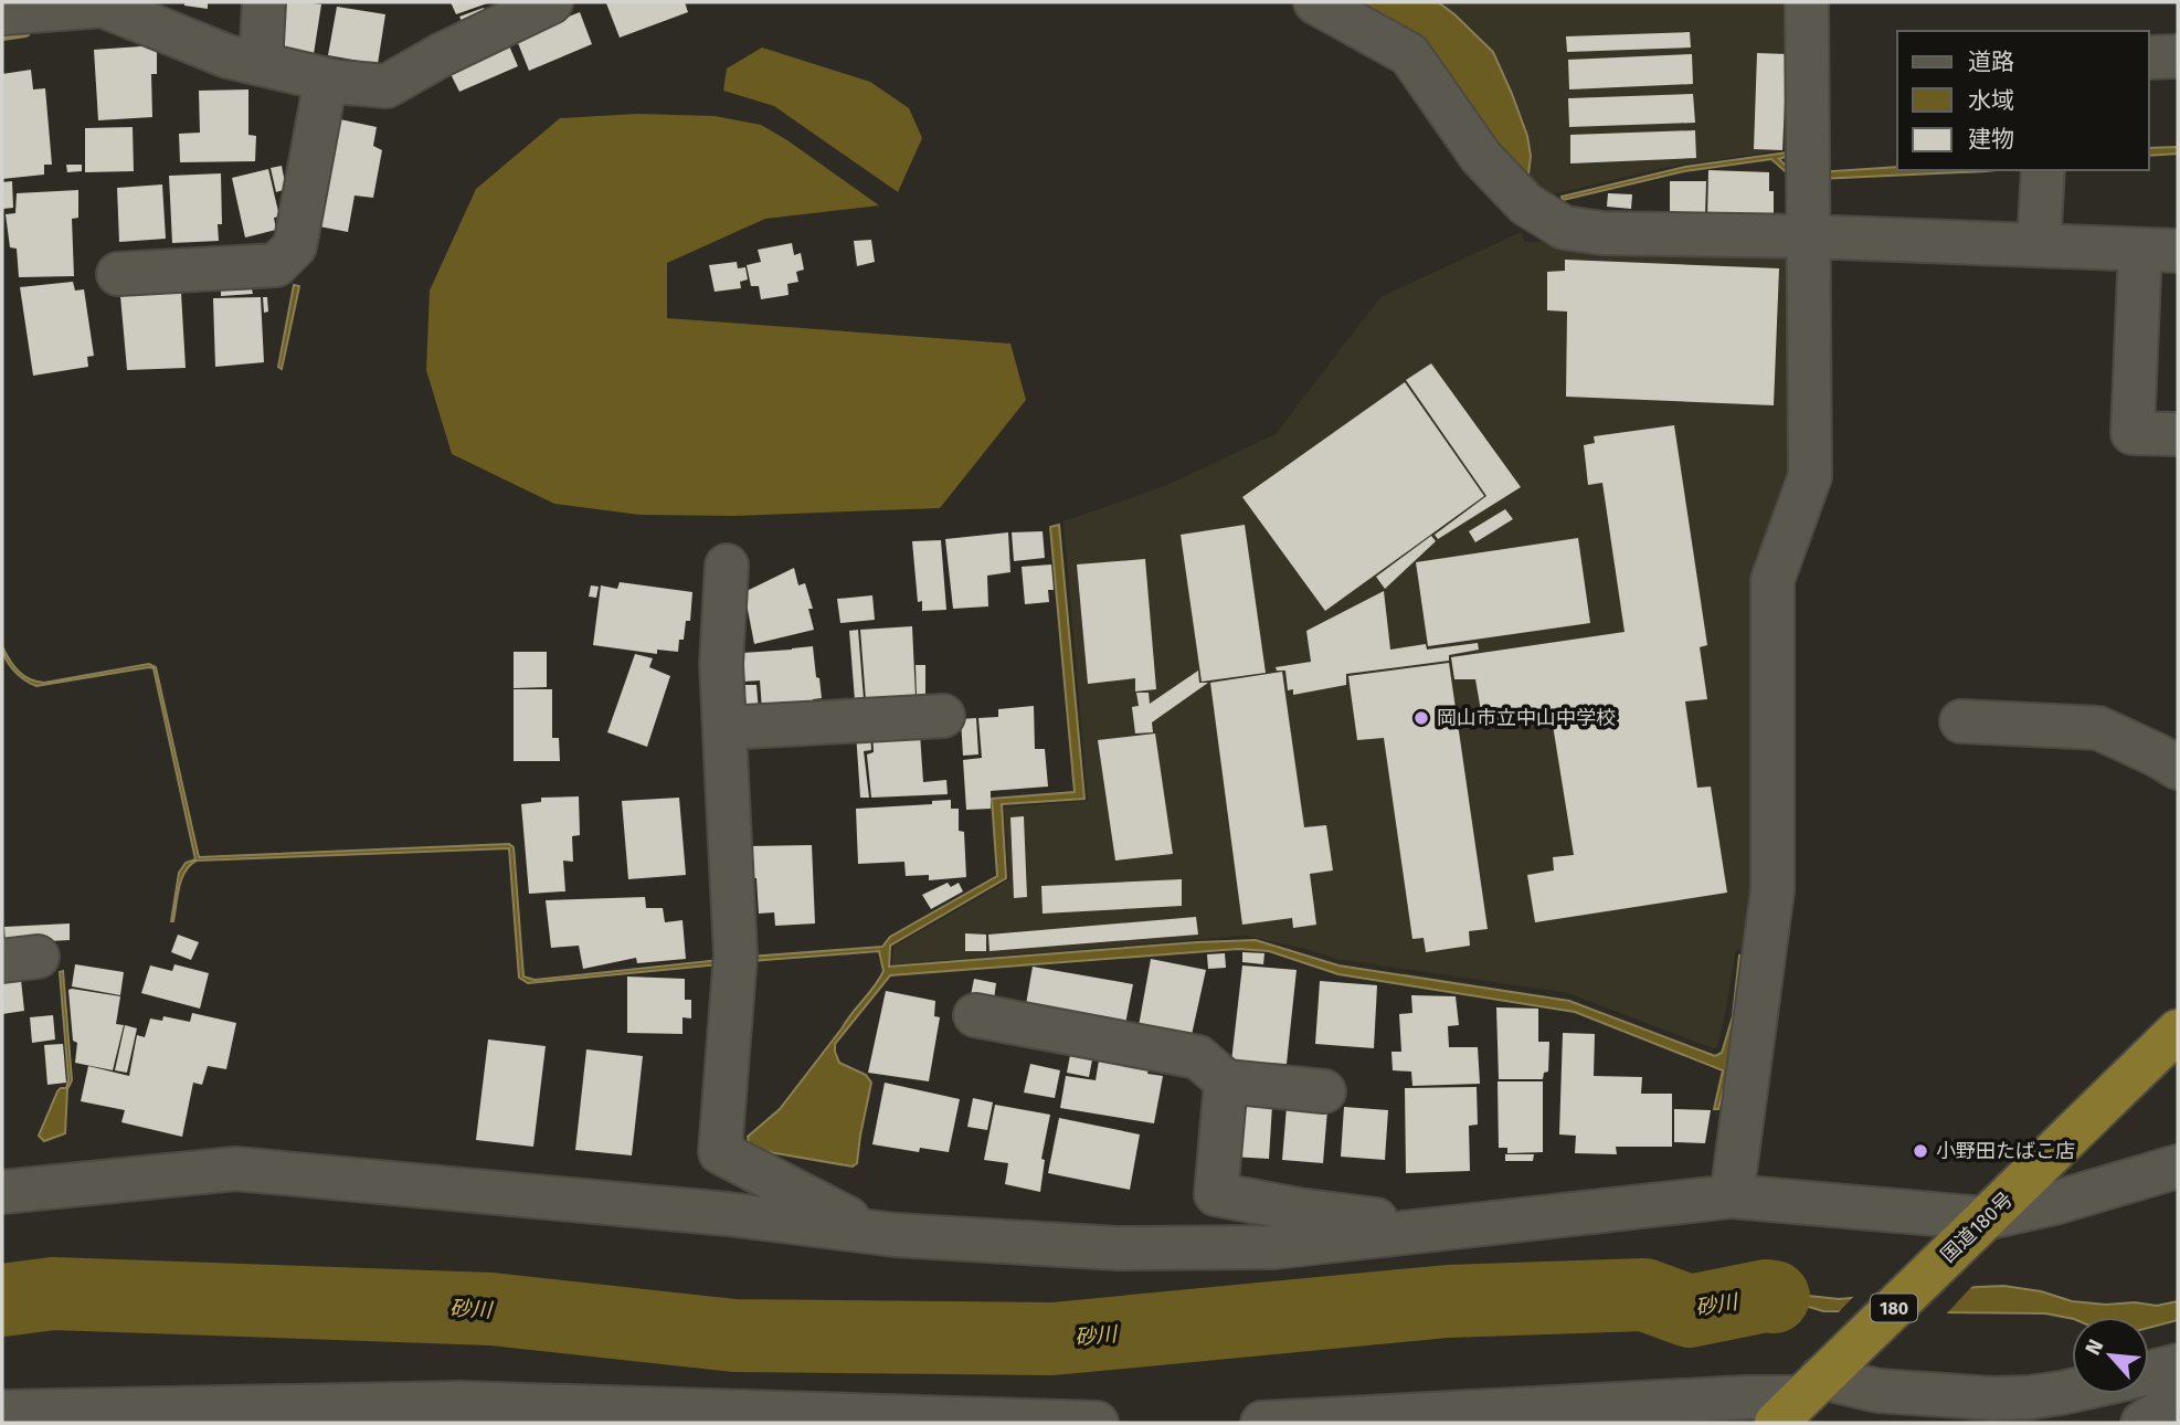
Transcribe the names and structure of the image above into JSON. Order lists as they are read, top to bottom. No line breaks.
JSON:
{"streets":{"highway":["国道180号","180"]},"water":["砂川"],"places":["岡山市立中山中学校","小野田たばこ店"],"legend":["道路","水域","建物"],"north":"top left"}
